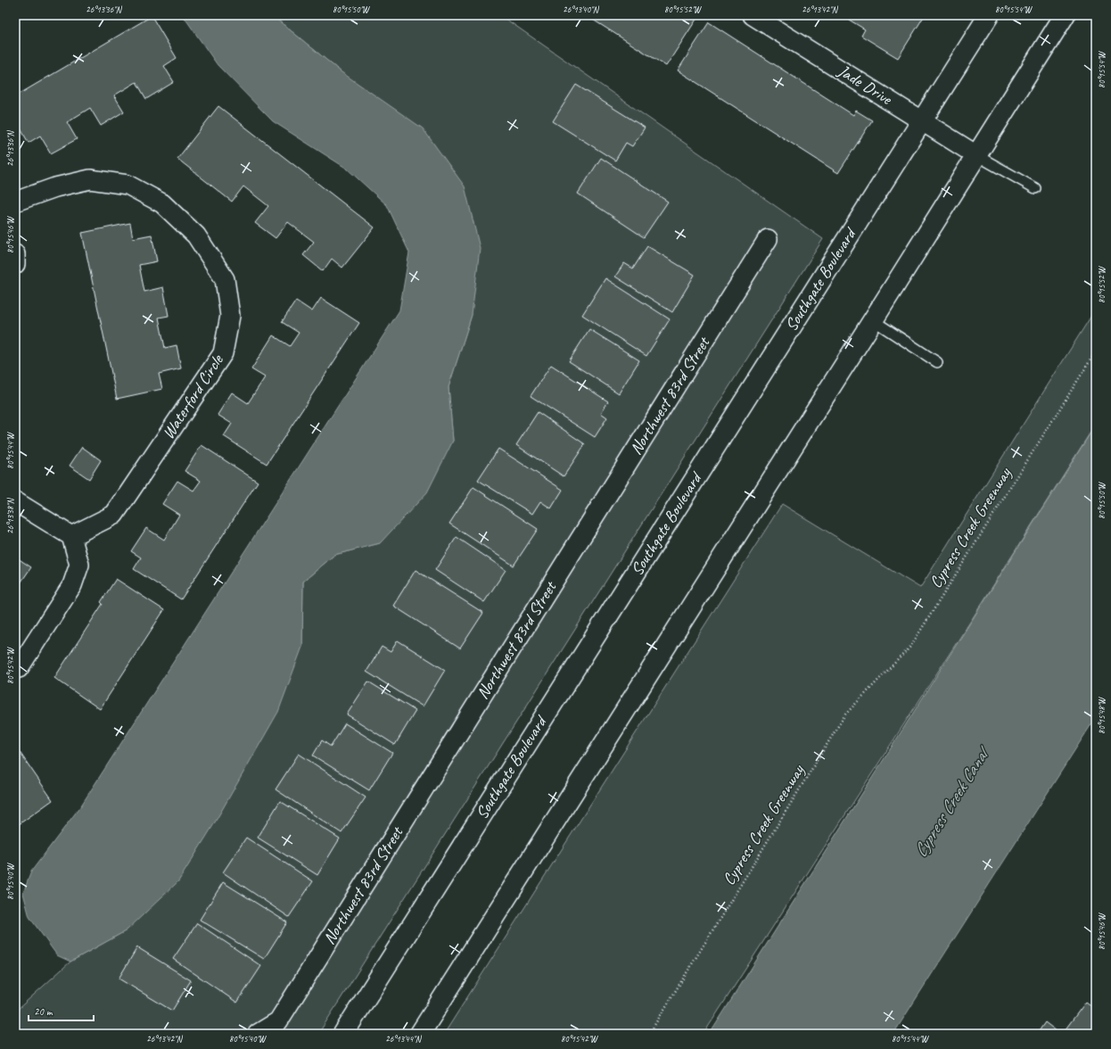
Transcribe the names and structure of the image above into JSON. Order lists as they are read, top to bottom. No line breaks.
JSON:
{"streets":{"main road":["Southgate Boulevard"],"street":["Jade Drive","Northwest 83rd Street","Waterford Circle"],"path":["Cypress Creek Greenway"]},"crossings":[["Jade Drive","Southgate Boulevard"]],"water":["Cypress Creek Canal"],"scale_bar":"20 m","coordinates":["26°13'36\"N","80°15'50\"W","26°13'40\"N","80°15'52\"W","26°13'42\"N","80°15'54\"W","80°15'46\"W","80°15'44\"W","26°13'38\"N","80°15'42\"W","80°15'48\"W","80°15'40\"W","26°13'44\"N"]}
